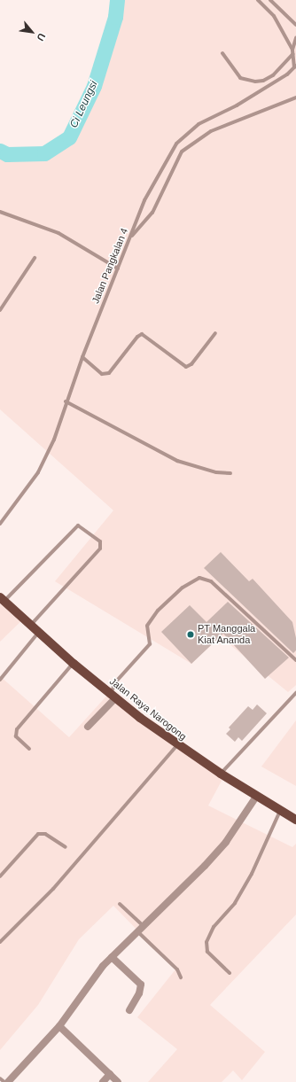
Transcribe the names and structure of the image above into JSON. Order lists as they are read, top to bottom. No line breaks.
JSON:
{"streets":{"main road":["Jalan Raya Narogong"],"lane":["Jalan Pangkalan 4"]},"water":["Ci Leungsi"],"places":["PT Manggala Kiat Ananda"],"north":"bottom right"}
